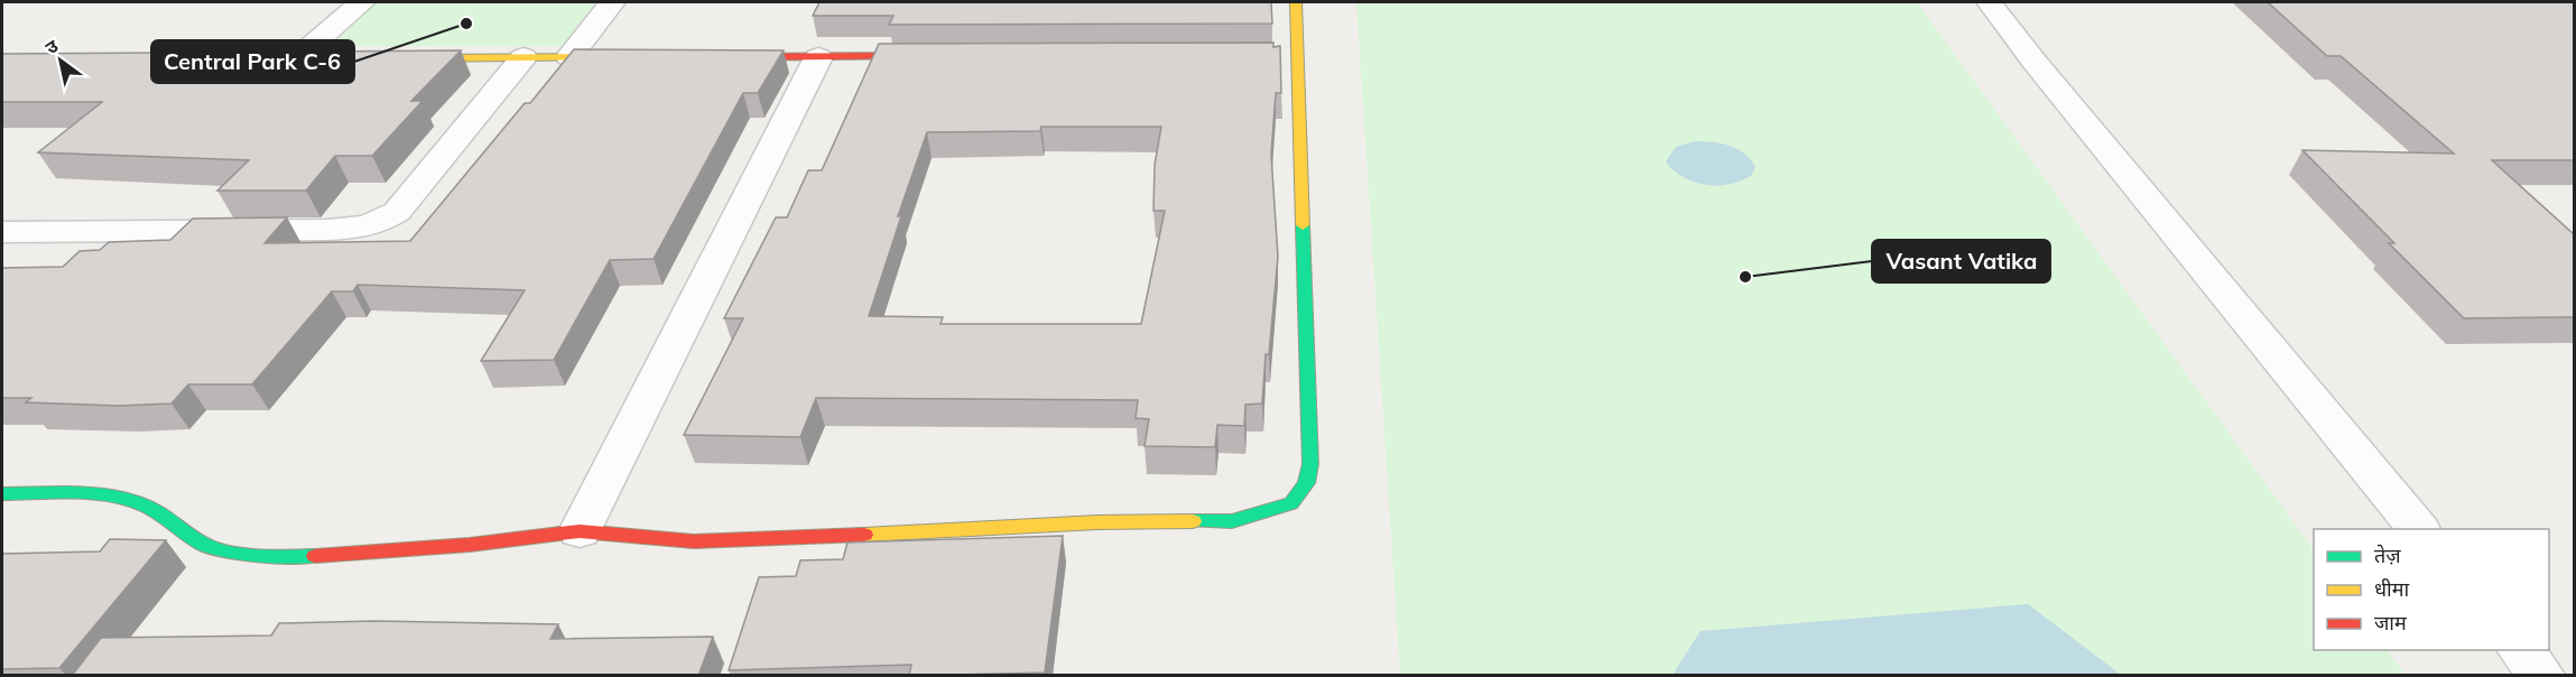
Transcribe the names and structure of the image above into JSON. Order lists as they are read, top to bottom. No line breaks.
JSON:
{"places":["Central Park C-6","Vasant Vatika"],"legend":["तेज़","धीमा","जाम"],"north":"top left"}
